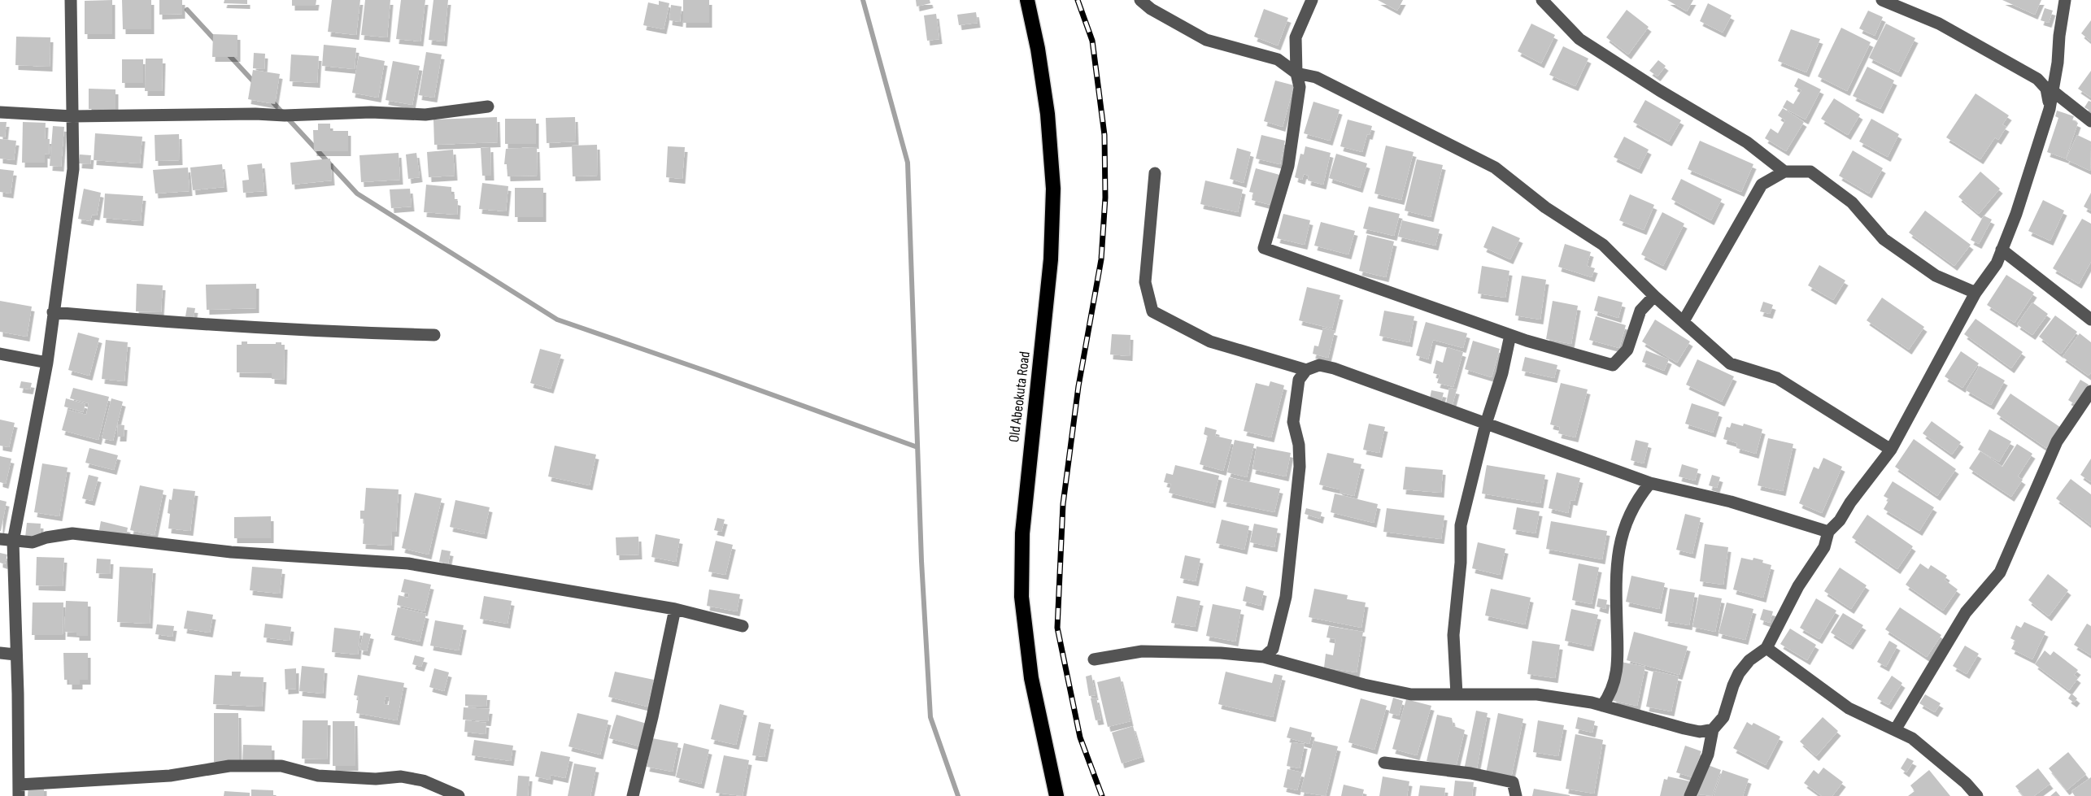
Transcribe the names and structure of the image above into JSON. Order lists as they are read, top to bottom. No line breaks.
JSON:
{"streets":{"highway":["Old Abeokuta Road"]}}
